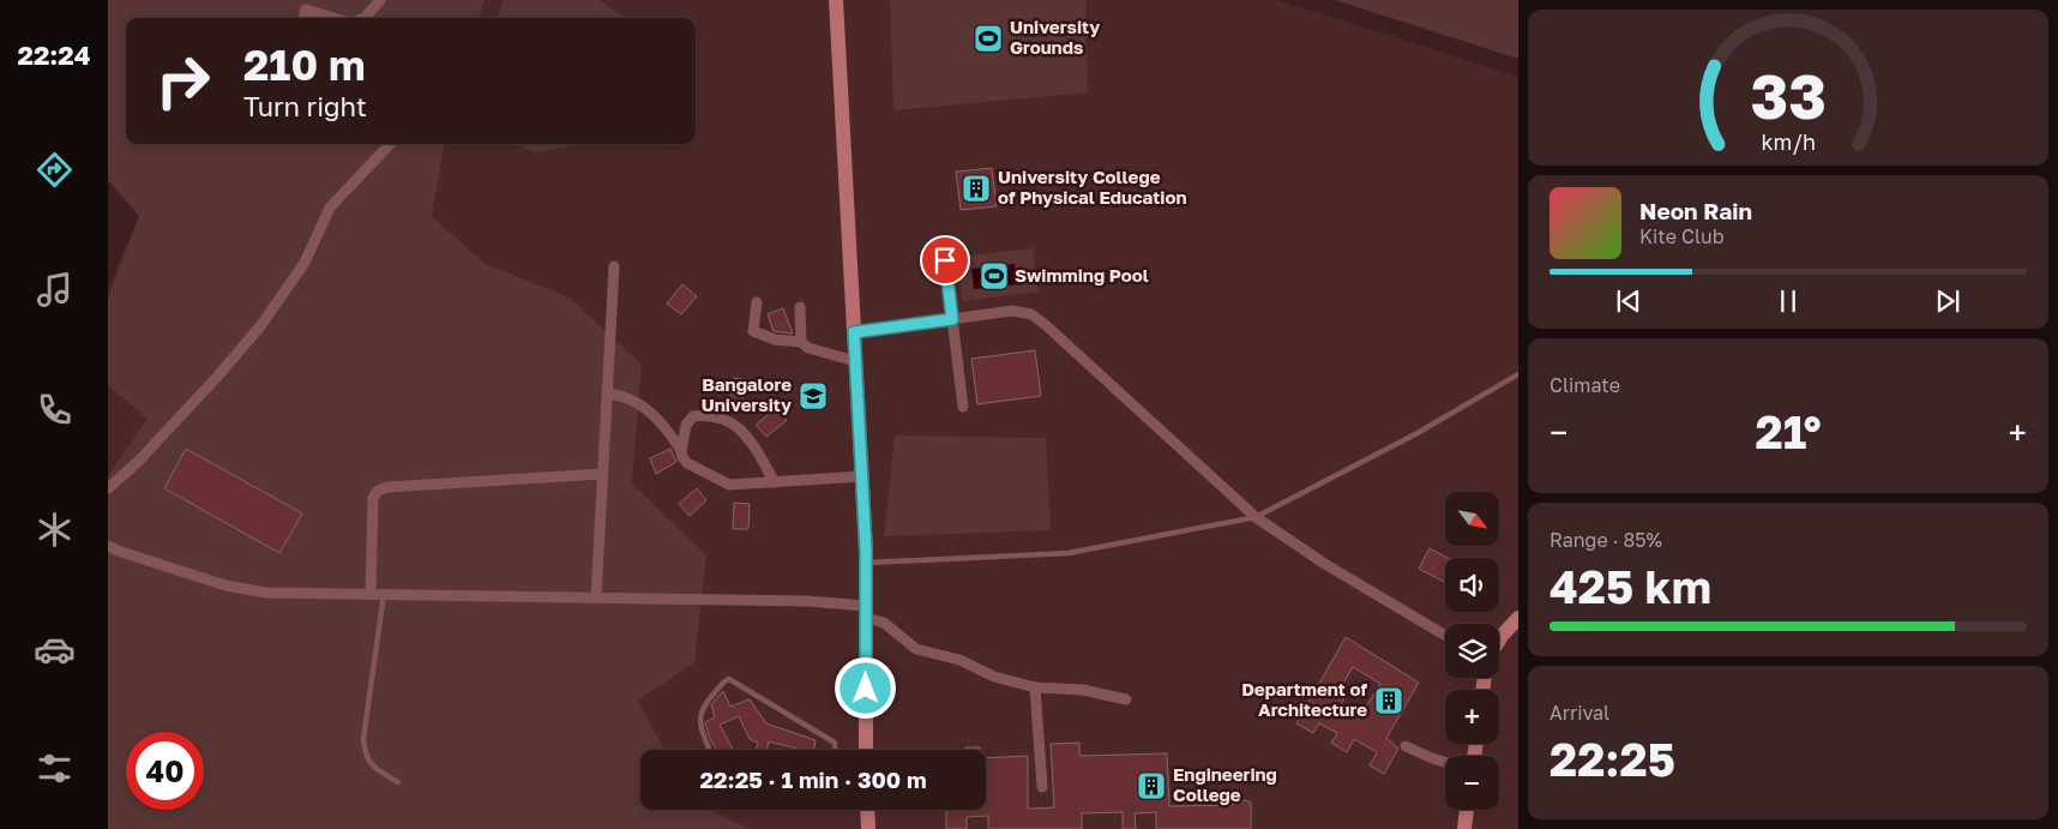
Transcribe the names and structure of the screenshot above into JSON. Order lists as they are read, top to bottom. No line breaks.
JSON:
{"places":{"sports":["University Grounds","Swimming Pool"],"building":["University College of Physical Education","Department of Architecture","Engineering College"],"school or university":["Bangalore University"]},"north":"bottom right","page":{"tabs":"22:24","turn":["210 m","Turn right"],"song":["Neon Rain","Kite Club"],"tile":["Climate",["Range · 85%","425 km"],["Arrival","22:25"]],"heat":["−","21°","+"],"map_buttons":["+","−"],"limit":"40","trip":"22:25 · 1 min · 300 m","gauge":["33","km/h"]}}
